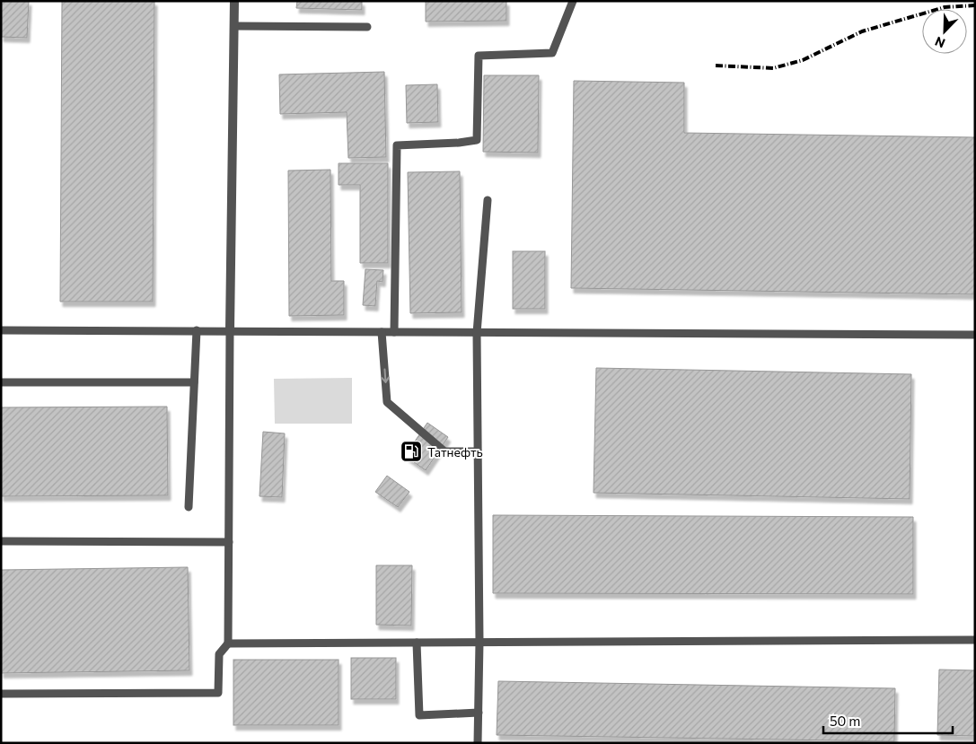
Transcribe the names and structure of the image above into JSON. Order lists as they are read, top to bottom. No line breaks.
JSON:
{"places":{"fuel station":["Татнефть"]},"scale_bar":"50 m","north":"bottom left"}
